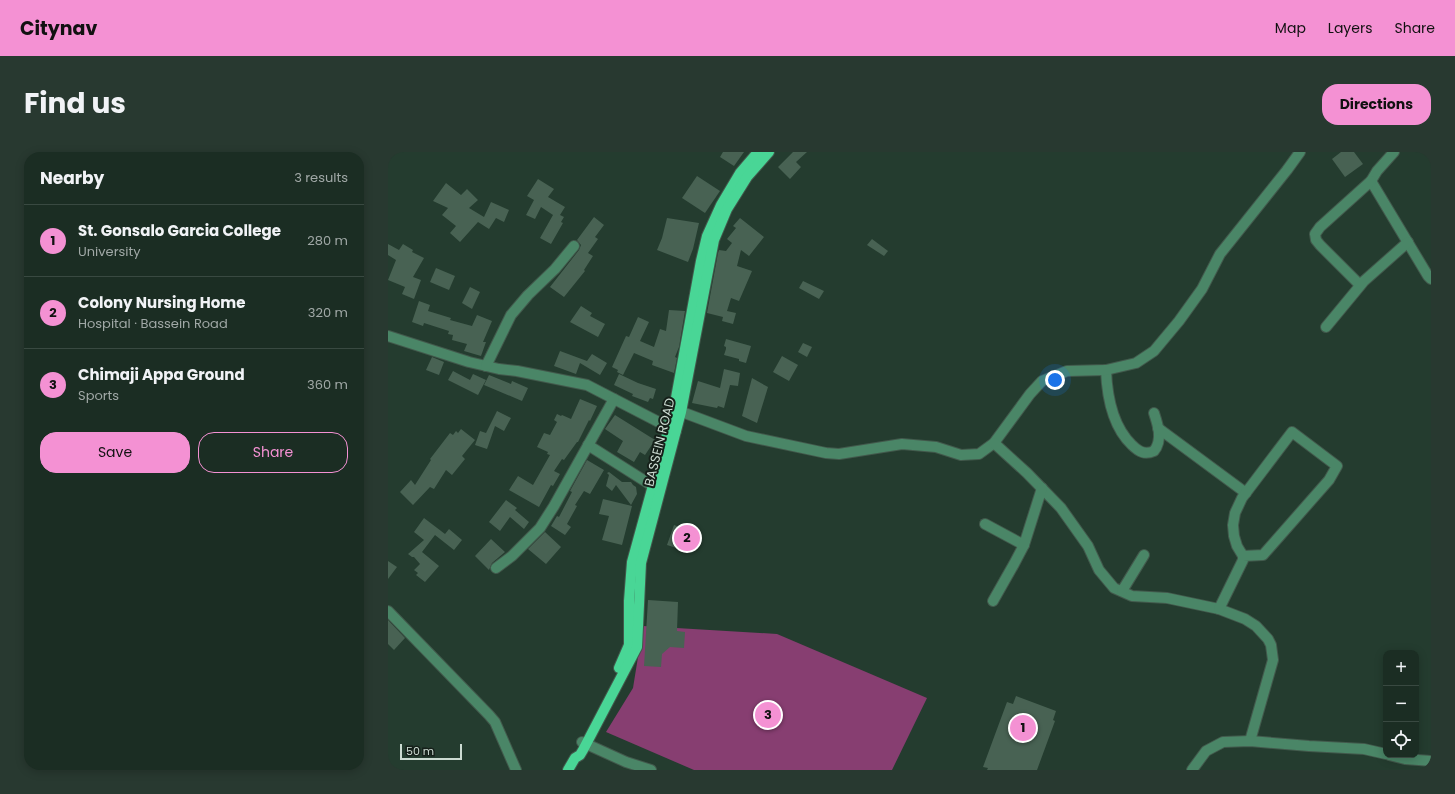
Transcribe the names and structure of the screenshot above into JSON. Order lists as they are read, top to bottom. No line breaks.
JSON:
{"streets":{"main road":["BASSEIN ROAD"]},"scale_bar":"50 m","page":{"header":"Citynav","nav":["Map","Layers","Share"],"title":"Find us","buttons":["Directions",["Save","Share"]],"heading":["Nearby","3 results"],"list":[{"mark":"1","name":"St. Gonsalo Garcia College","note":"University","value":"280 m"},{"mark":"2","name":"Colony Nursing Home","note":"Hospital · Bassein Road","value":"320 m"},{"mark":"3","name":"Chimaji Appa Ground","note":"Sports","value":"360 m"}],"pins":["2","3","1"],"map_buttons":["+","−"],"scale":"50 m"}}
